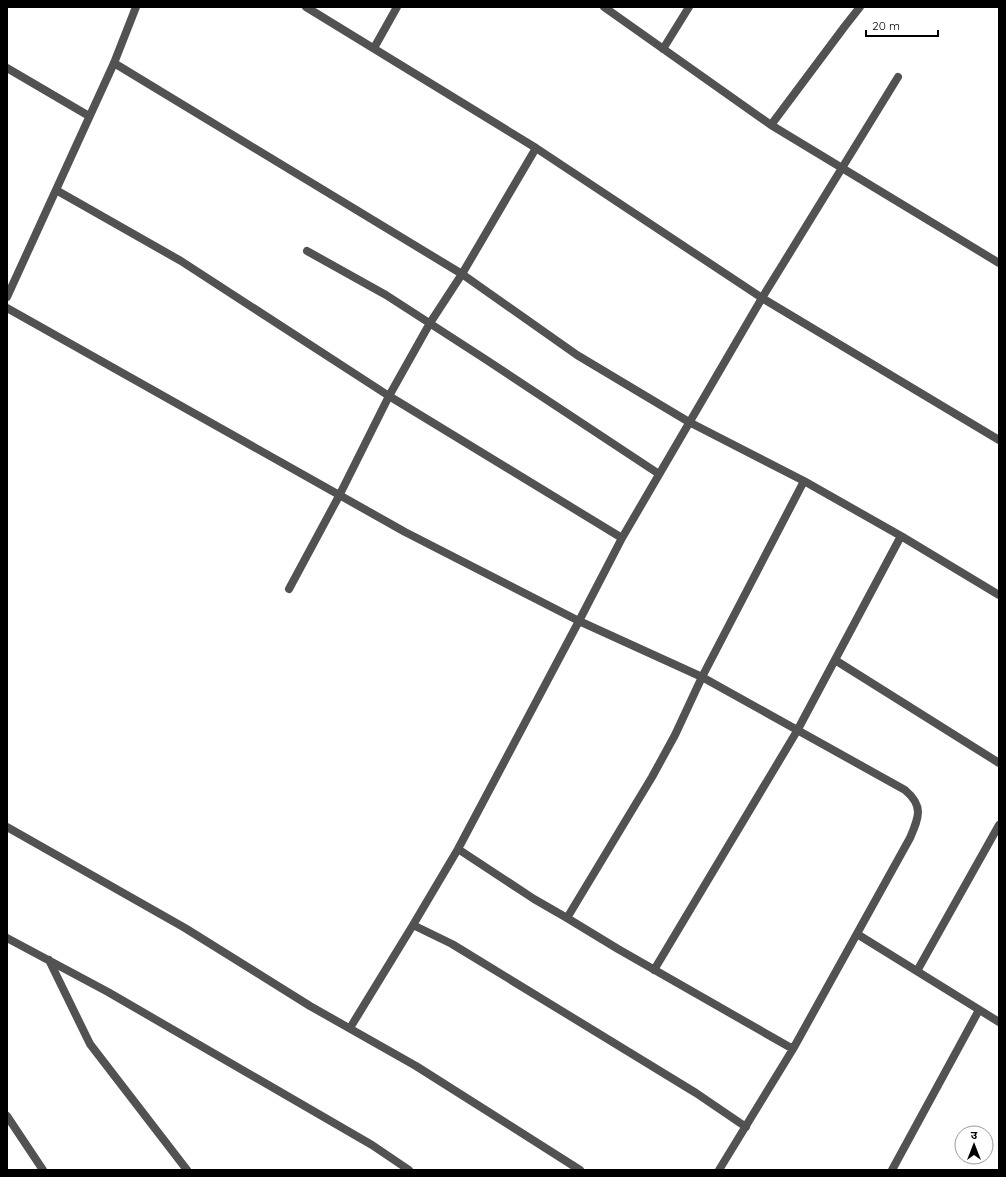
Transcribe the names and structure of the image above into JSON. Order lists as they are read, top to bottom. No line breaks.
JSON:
{"scale_bar":"20 m","north":"top"}
